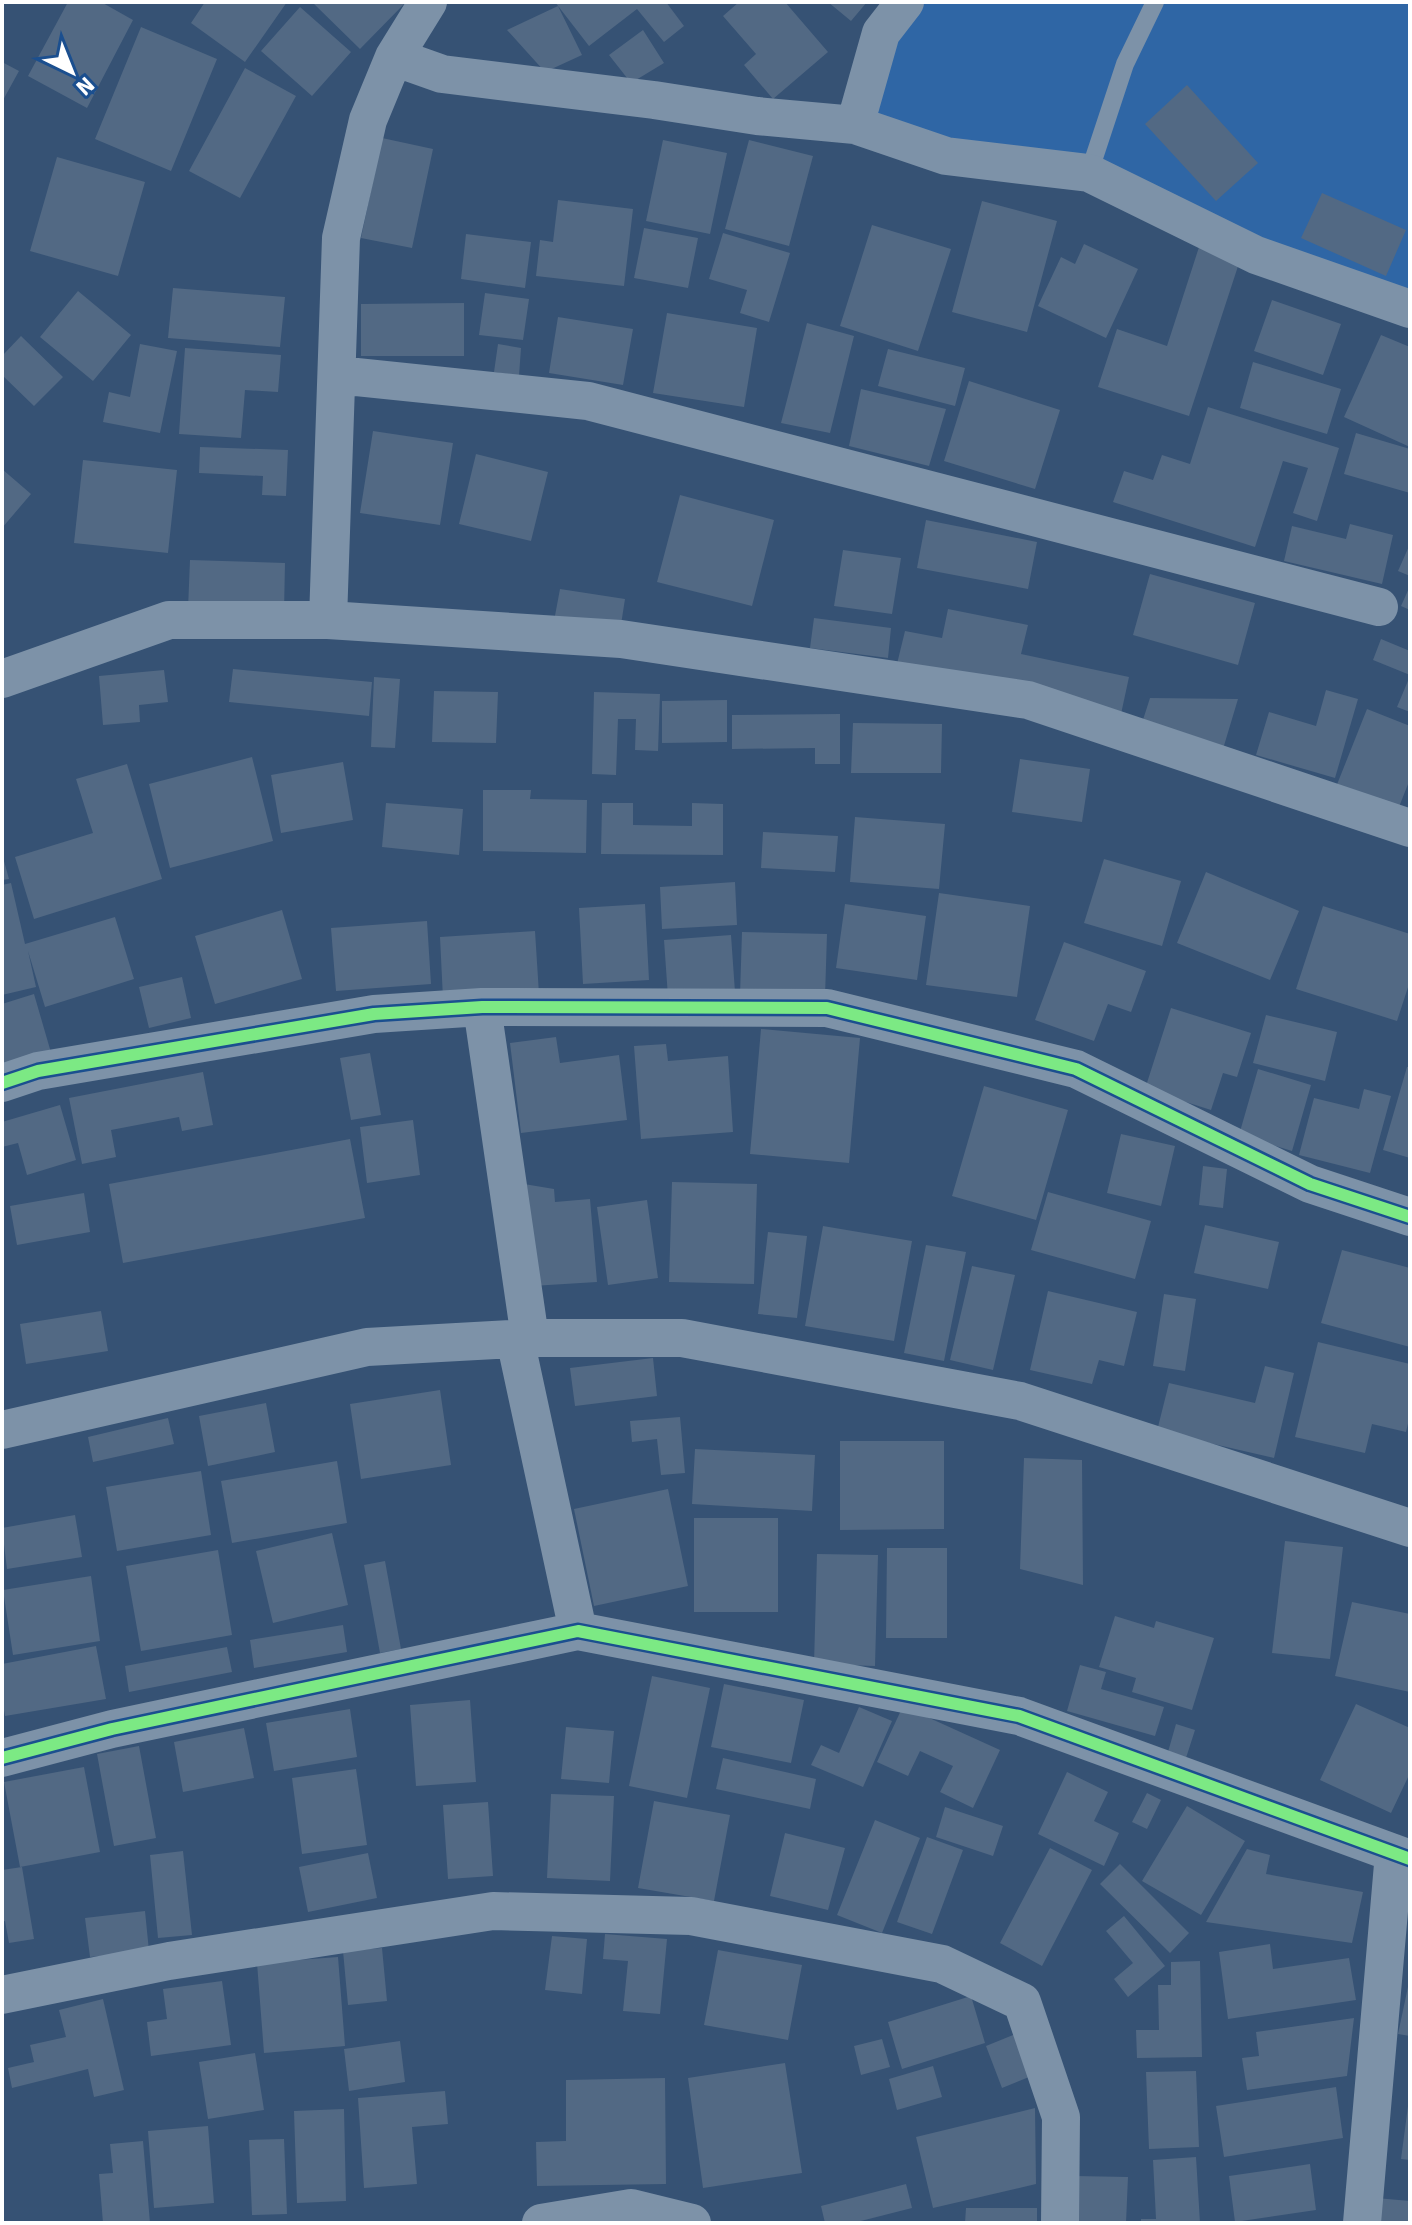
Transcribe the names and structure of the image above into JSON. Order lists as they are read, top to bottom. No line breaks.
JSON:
{"north":"bottom right"}
